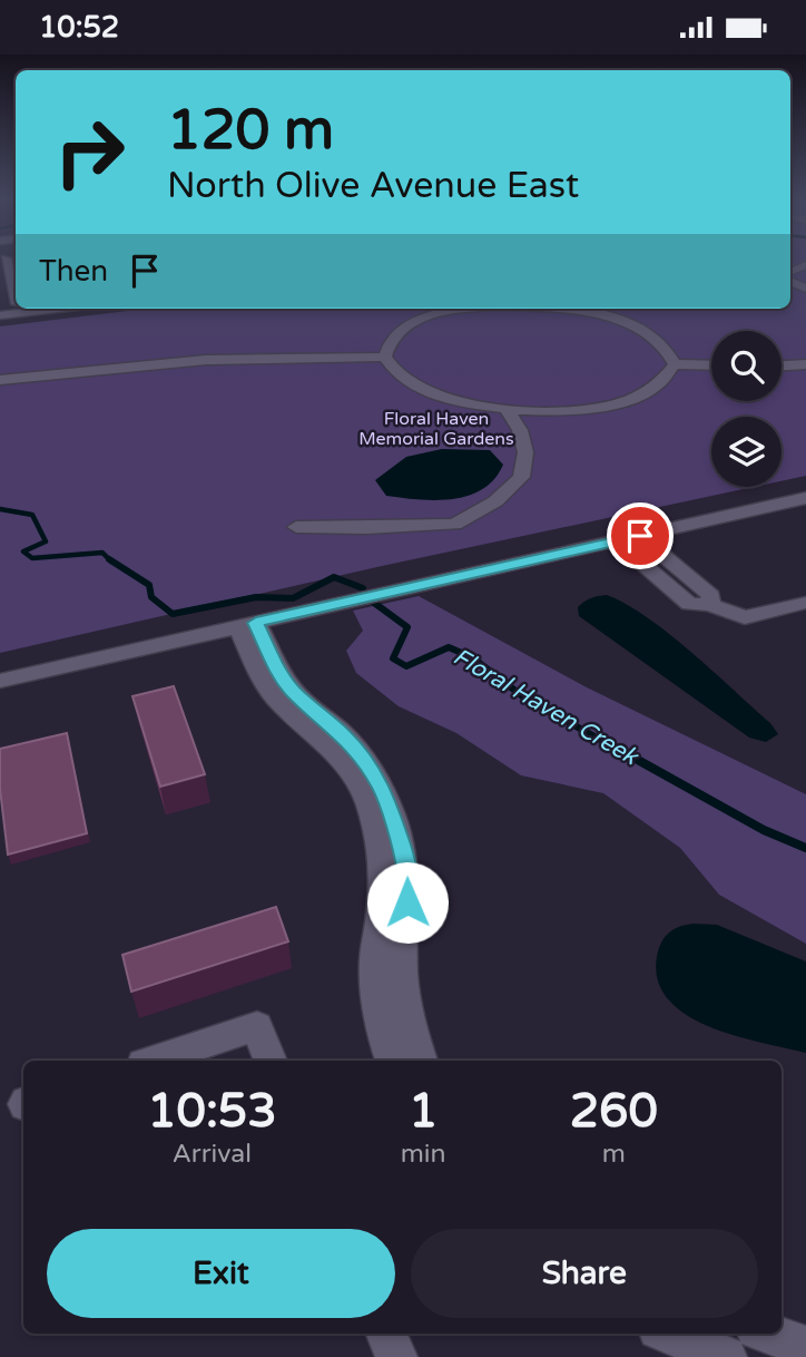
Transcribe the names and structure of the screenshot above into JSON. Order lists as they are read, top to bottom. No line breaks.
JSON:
{"water":["Floral Haven Creek"],"parks":["Floral Haven Memorial Gardens"],"page":{"status":"10:52","turn":["120 m","North Olive Avenue East"],"then":"Then","eta":["10:53","Arrival","1","min","260","m"],"buttons":["Exit","Share"]}}
